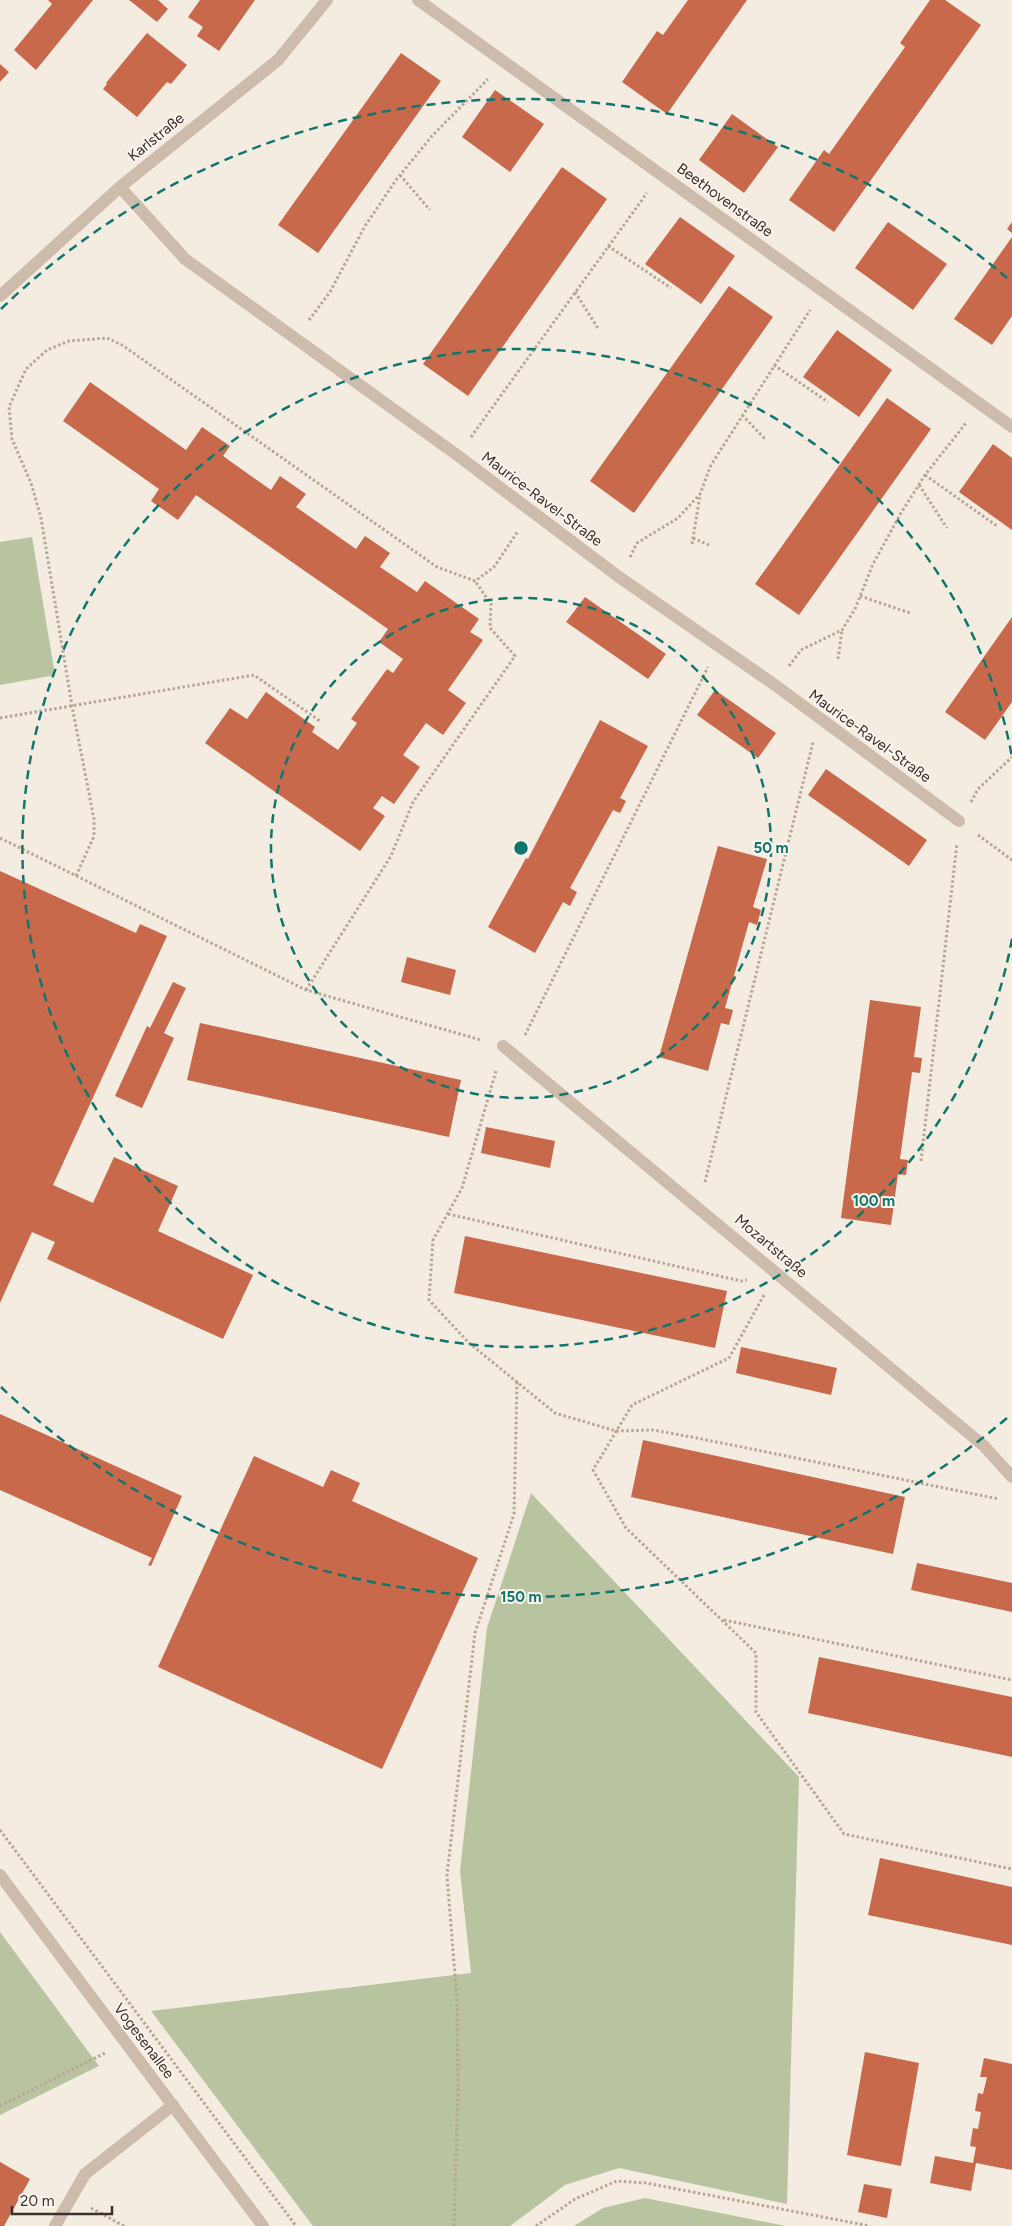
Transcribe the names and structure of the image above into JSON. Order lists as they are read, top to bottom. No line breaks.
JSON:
{"streets":{"street":["Karlstraße","Beethovenstraße","Maurice-Ravel-Straße","Mozartstraße","Vogesenallee"]},"crossings":[["Karlstraße","Maurice-Ravel-Straße"]],"scale_bar":"20 m","rings":["50 m","100 m","150 m"]}
